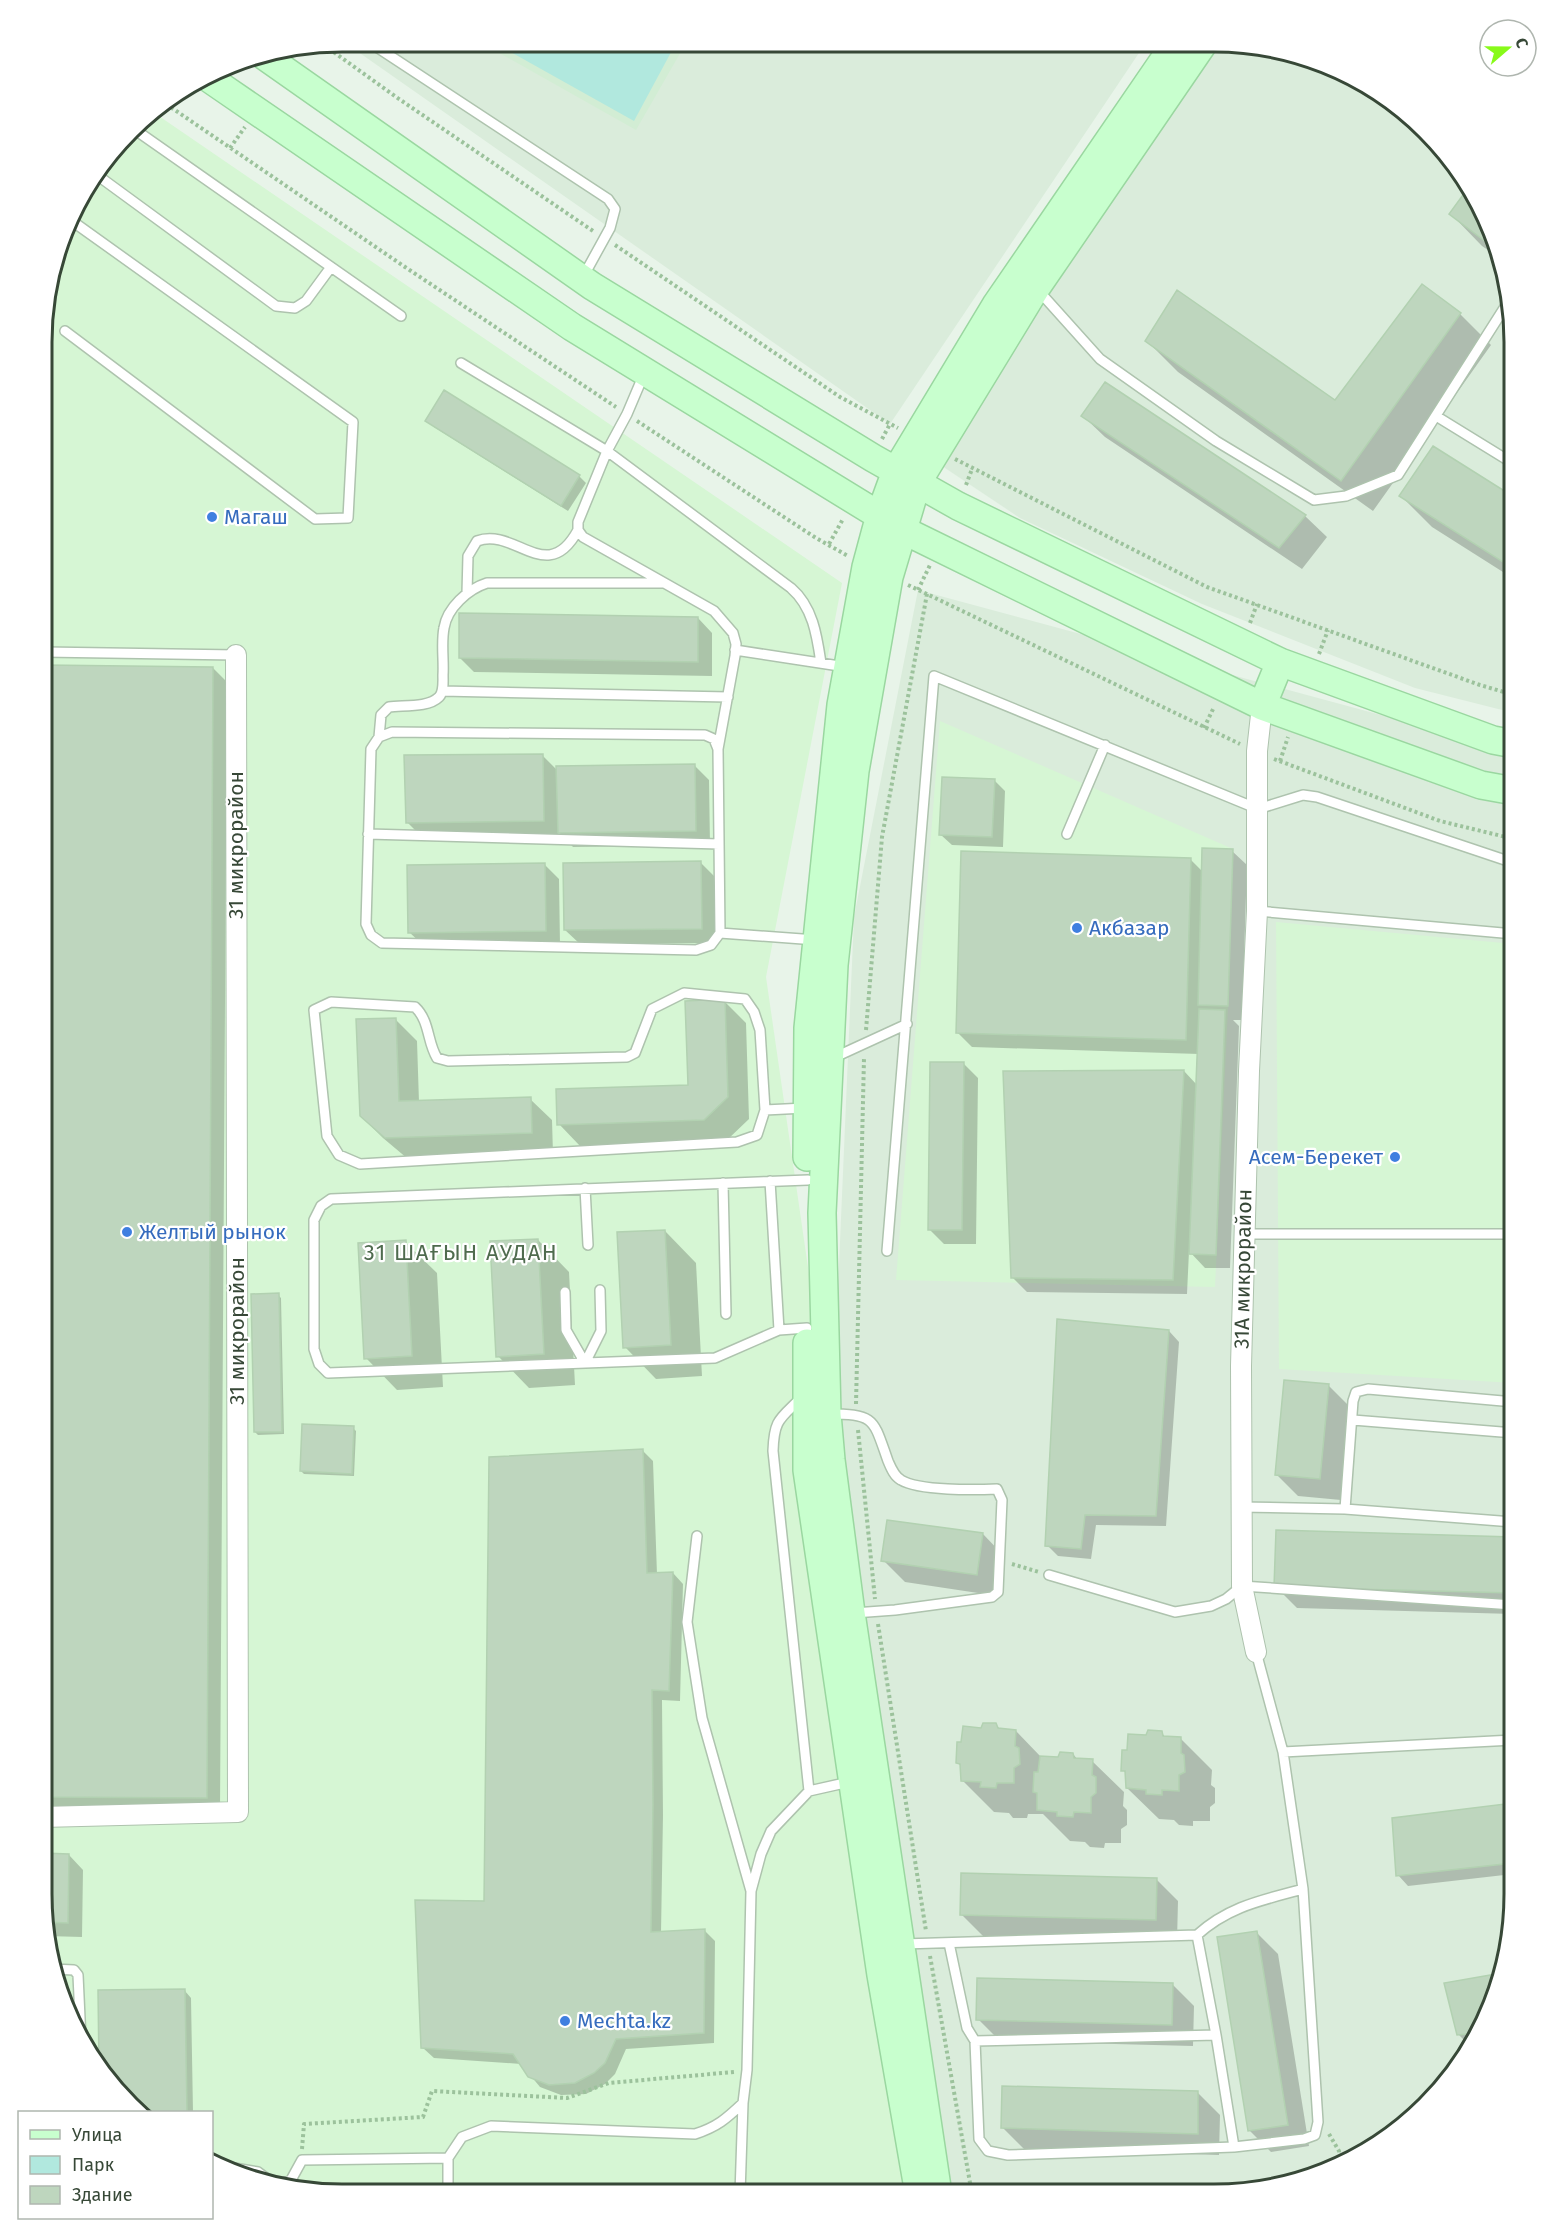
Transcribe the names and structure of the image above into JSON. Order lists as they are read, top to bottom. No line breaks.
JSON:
{"streets":{"street":["31 микрорайон","31А микрорайон"]},"districts":["31 ШАҒЫН АУДАН"],"places":["Магаш","Акбазар","Асем-Берекет","Желтый рынок","Mechta.kz"],"legend":["Улица","Парк","Здание"],"north":"right"}
